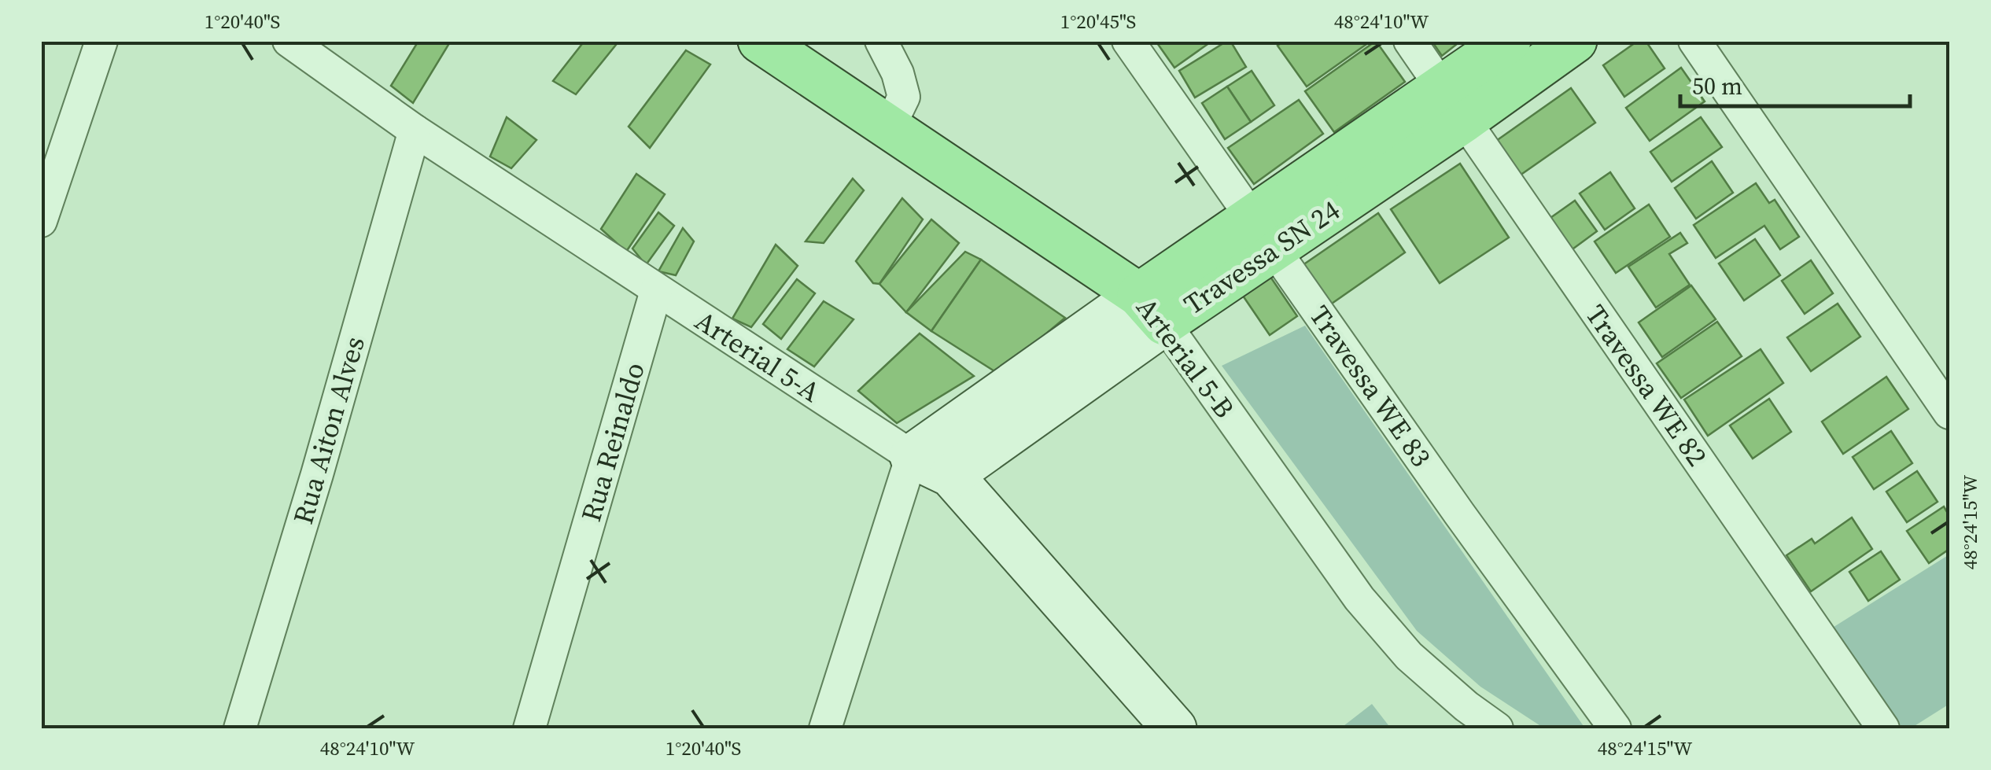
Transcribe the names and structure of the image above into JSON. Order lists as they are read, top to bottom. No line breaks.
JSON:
{"streets":{"main road":["Travessa SN 24","Arterial 5-A","Arterial 5-B"],"street":["Travessa WE 82","Travessa WE 83","Rua Aiton Alves","Rua Reinaldo"]},"crossings":[["Travessa SN 24","Arterial 5-A"],["Travessa SN 24","Arterial 5-B"],["Travessa SN 24","Travessa WE 82"],["Travessa SN 24","Travessa WE 83"],["Arterial 5-A","Rua Aiton Alves"],["Arterial 5-A","Rua Reinaldo"]],"scale_bar":"50 m","coordinates":["1°20'40\"S","1°20'45\"S","48°24'10\"W","48°24'15\"W"]}
